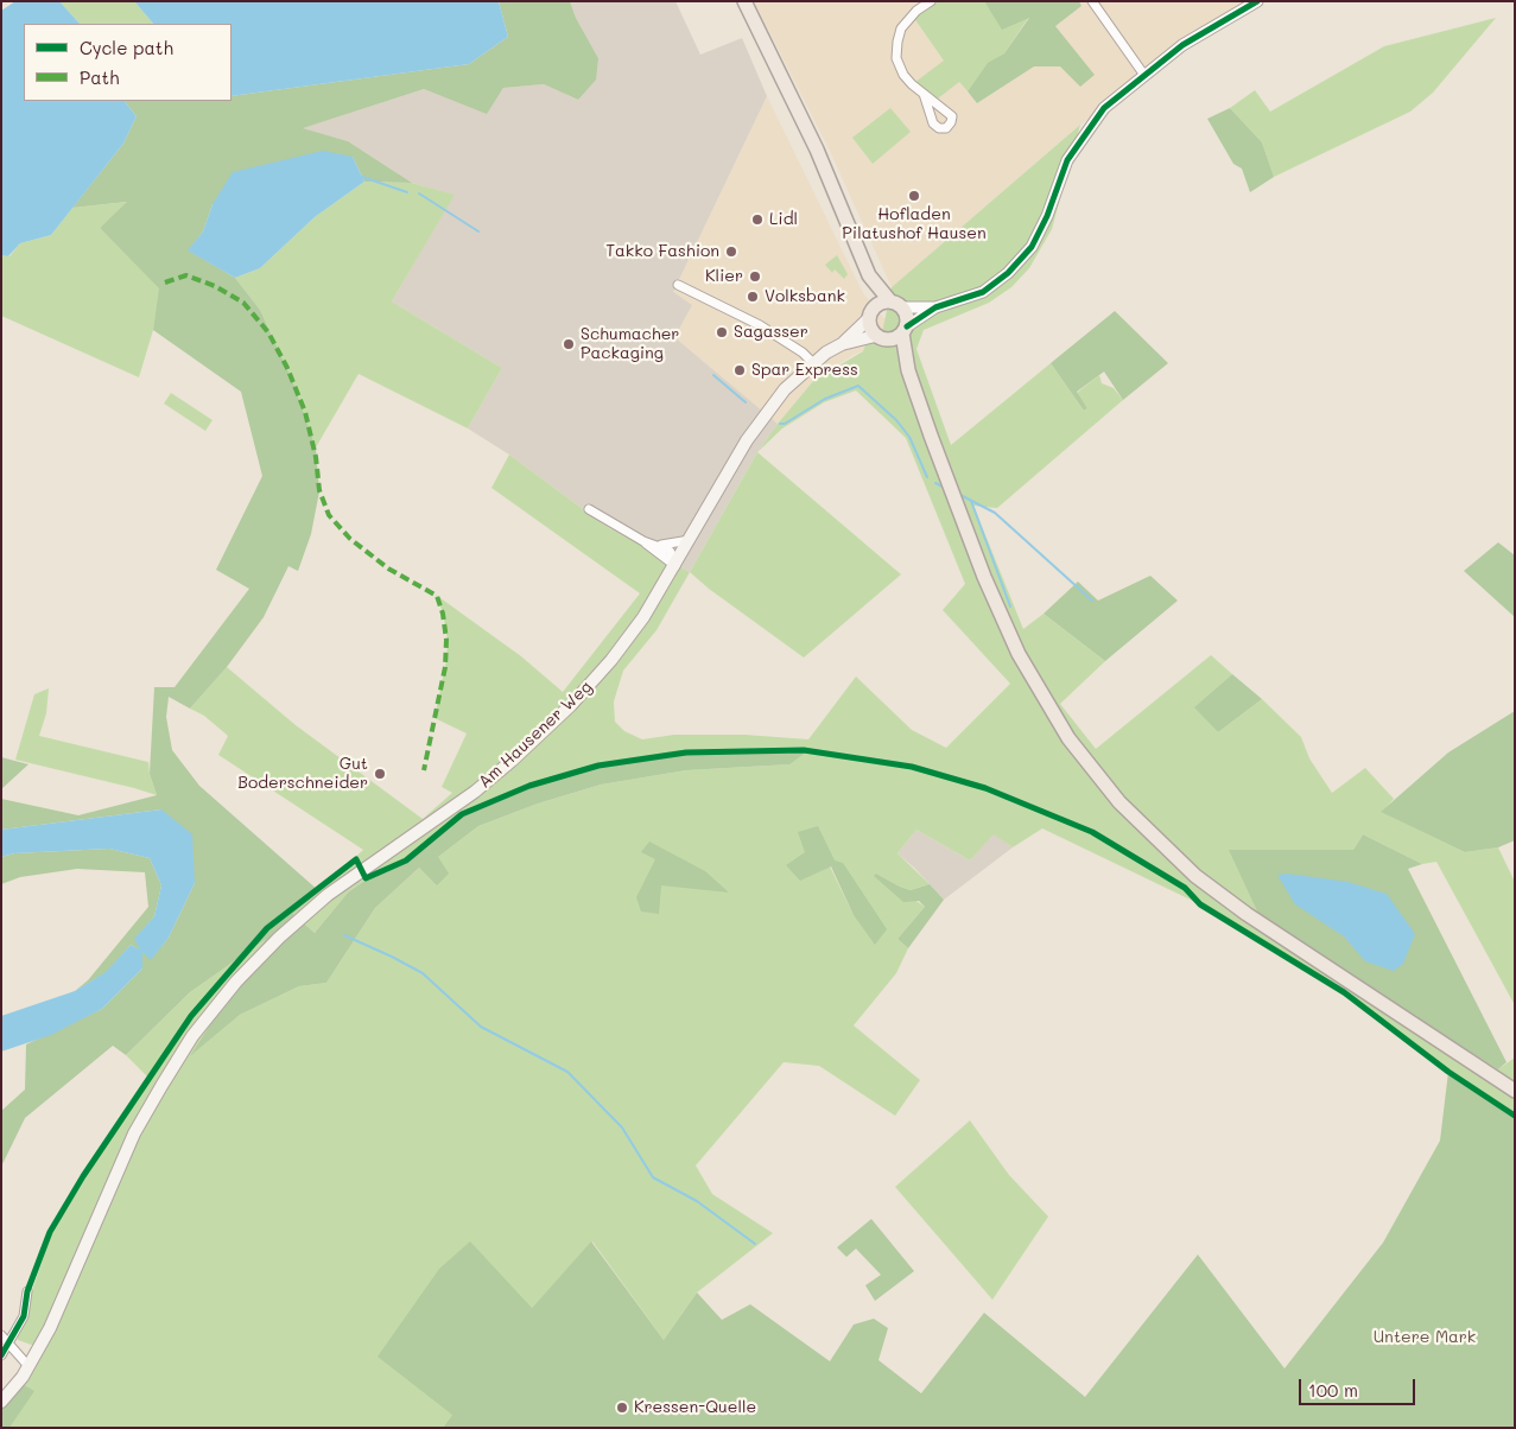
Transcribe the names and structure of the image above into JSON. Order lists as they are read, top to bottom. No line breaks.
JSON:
{"streets":{"main road":["Am Hausener Weg"]},"parks":["Untere Mark"],"places":["Hofladen Pilatushof Hausen","Lidl","Takko Fashion","Klier","Volksbank","Sagasser","Schumacher Packaging","Spar Express","Gut Boderschneider","Kressen-Quelle"],"legend":["Cycle path","Path"],"scale_bar":"100 m"}
